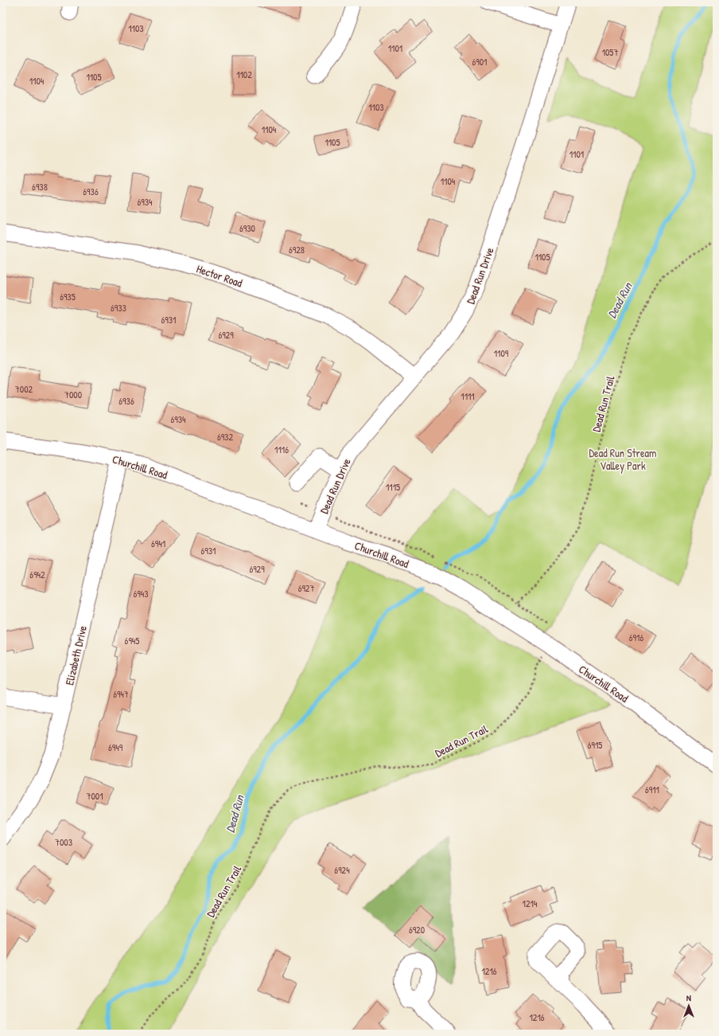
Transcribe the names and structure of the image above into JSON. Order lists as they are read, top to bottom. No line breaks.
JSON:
{"streets":{"street":["Hector Road","Dead Run Drive","Churchill Road","Elizabeth Drive"],"path":["Dead Run Trail"]},"crossings":[["Hector Road","Dead Run Drive"],["Dead Run Drive","Churchill Road"],["Dead Run Trail","Churchill Road"],["Churchill Road","Elizabeth Drive"]],"water":["Dead Run"],"parks":["Dead Run Stream Valley Park"],"house_numbers":["1103","1101","1057","6901","1102","1105","1104","1103","1104","1105","1101","1104","6938","6936","6934","6930","6928","1105","6935","6933","6931","6929","1109","7002","7000","1111","6936","6934","6932","1116","1115","6941","6931","6929","6942","6927","6943","6916","6945","6947","6915","6949","6911","7001","7003","6924","1214","6920","1216","1216"],"north":"top"}
